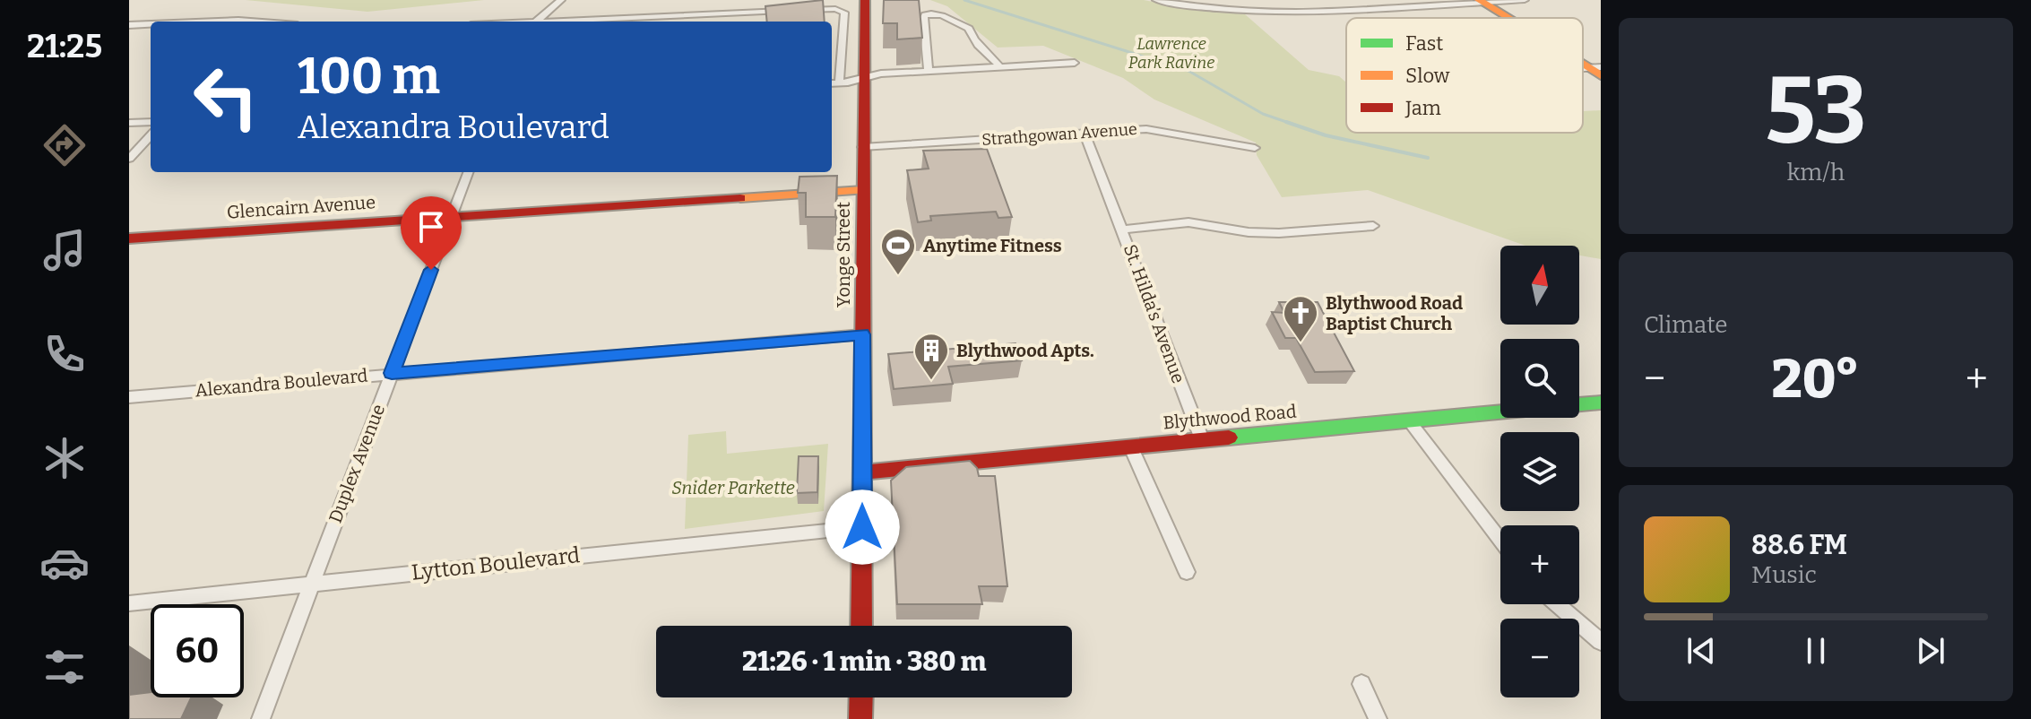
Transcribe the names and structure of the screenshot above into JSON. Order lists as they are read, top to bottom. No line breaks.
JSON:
{"streets":{"street":["Strathgowan Avenue","Glencairn Avenue","Yonge Street","St. Hilda’s Avenue","Alexandra Boulevard","Blythwood Road","Duplex Avenue","Lytton Boulevard"]},"crossings":[["Strathgowan Avenue","Yonge Street"],["Strathgowan Avenue","St. Hilda’s Avenue"],["Glencairn Avenue","Yonge Street"],["Glencairn Avenue","Duplex Avenue"],["Yonge Street","Alexandra Boulevard"],["Yonge Street","Blythwood Road"],["Yonge Street","Lytton Boulevard"],["St. Hilda’s Avenue","Blythwood Road"],["Alexandra Boulevard","Duplex Avenue"],["Duplex Avenue","Lytton Boulevard"]],"parks":["Lawrence Park Ravine","Snider Parkette"],"places":{"sports":["Anytime Fitness"],"church":["Blythwood Road Baptist Church"],"building":["Blythwood Apts."]},"legend":["Fast","Slow","Jam"],"north":"top","page":{"tabs":"21:25","tile":[["53","km/h"],"Climate"],"turn":["100 m","Alexandra Boulevard"],"map_buttons":["+","−"],"heat":["−","20°","+"],"song":["88.6 FM","Music"],"limit":"60","trip":"21:26 · 1 min · 380 m"}}
